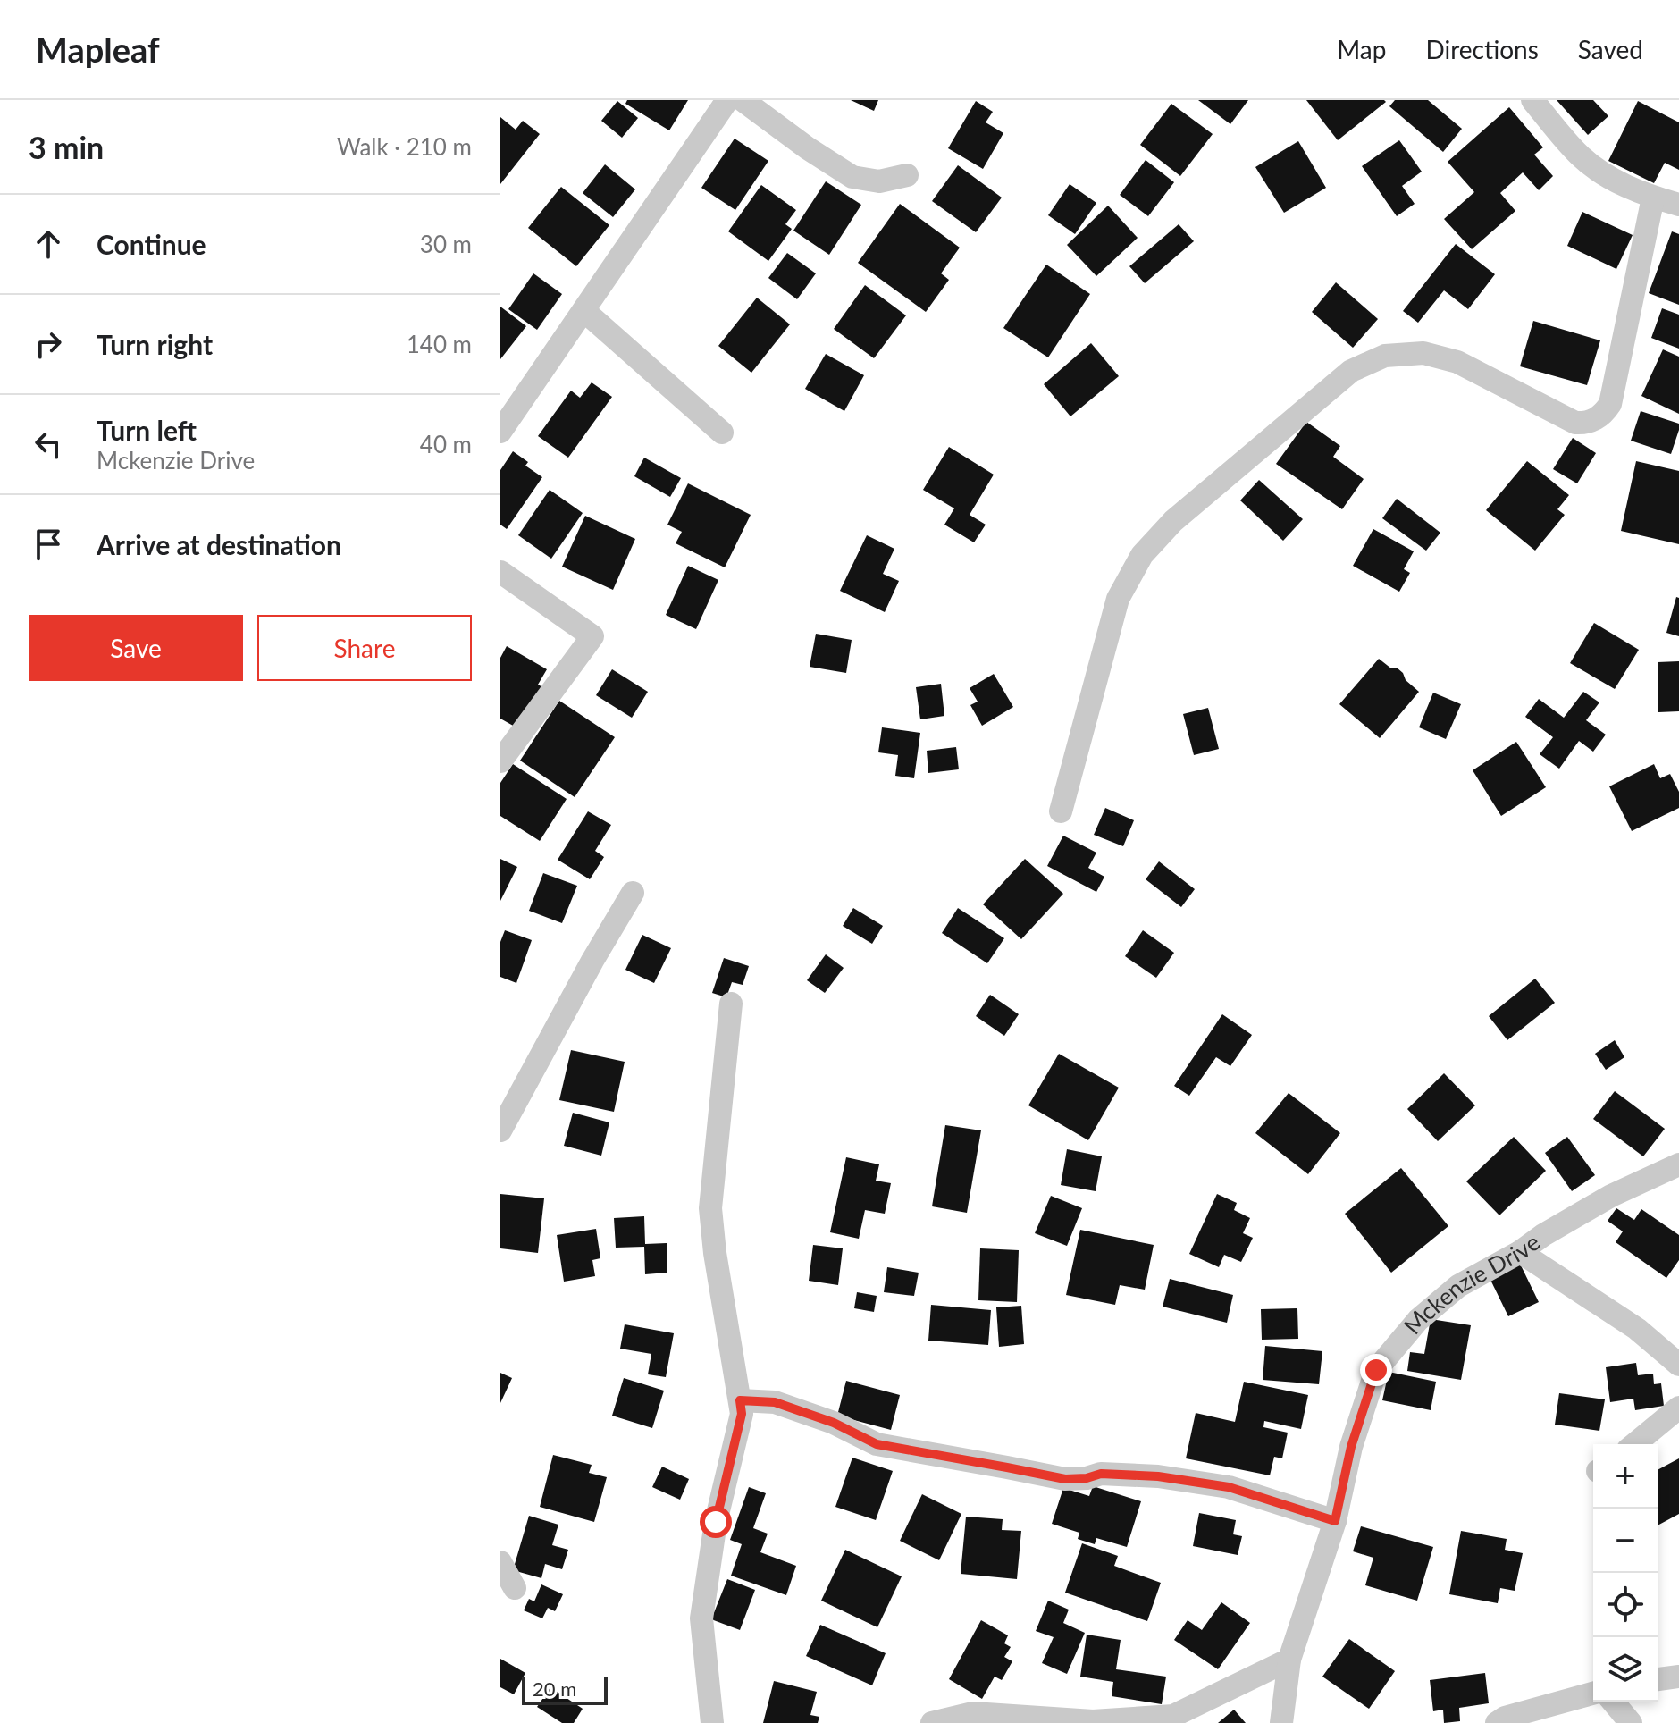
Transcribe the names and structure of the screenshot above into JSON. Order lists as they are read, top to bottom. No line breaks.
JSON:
{"streets":{"street":["Mckenzie Drive"]},"scale_bar":"20 m","page":{"header":"Mapleaf","nav":["Map","Directions","Saved"],"heading":["3 min","Walk · 210 m"],"list":[["Continue","30 m"],["Turn right","140 m"],["Turn left","Mckenzie Drive","40 m"],"Arrive at destination"],"buttons":["Save","Share"],"map_buttons":["+","−"],"scale":"20 m"}}
